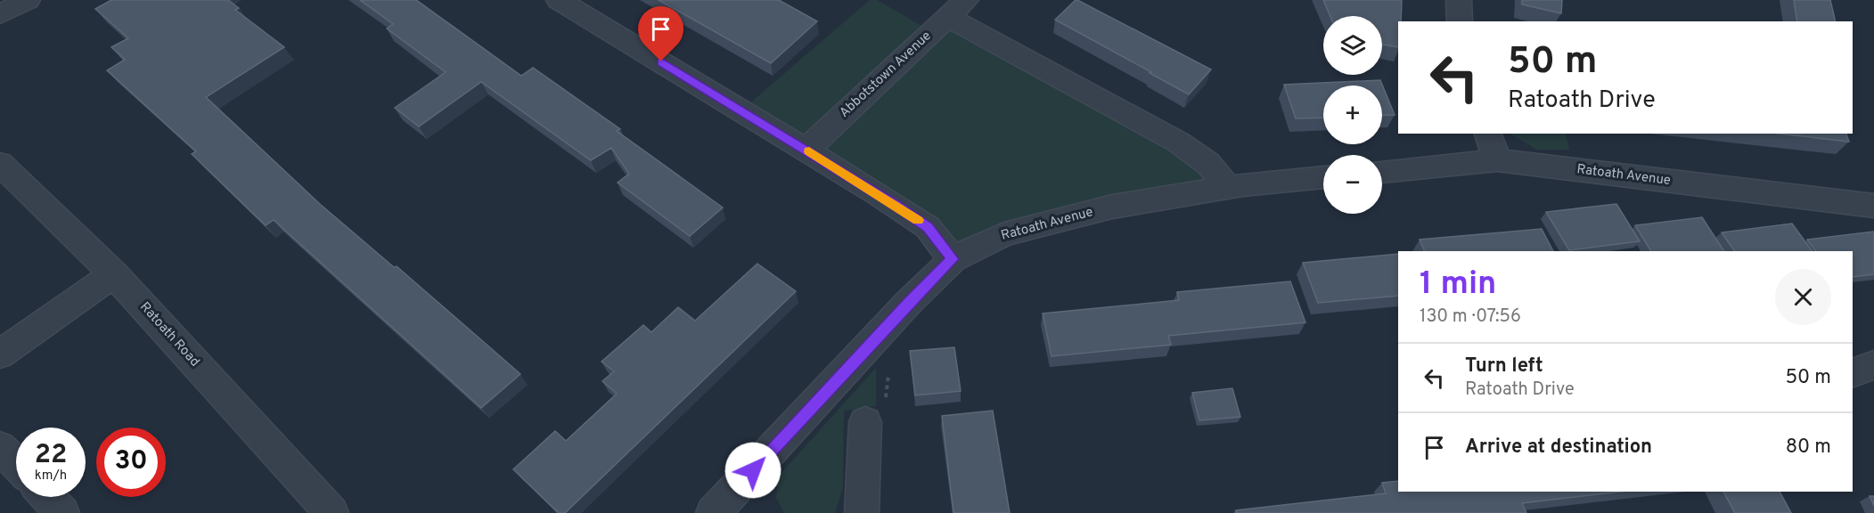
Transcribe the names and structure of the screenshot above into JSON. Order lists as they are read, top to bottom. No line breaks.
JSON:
{"streets":{"street":["Abbotstown Avenue","Ratoath Avenue","Ratoath Road"]},"page":{"map_buttons":["+","−"],"turn":["50 m","Ratoath Drive"],"heading":["1 min","130 m · 07:56"],"list":[{"name":"Turn left","note":"Ratoath Drive","value":"50 m"},{"name":"Arrive at destination","value":"80 m"}],"speed":"22 km/h","limit":"30"}}
